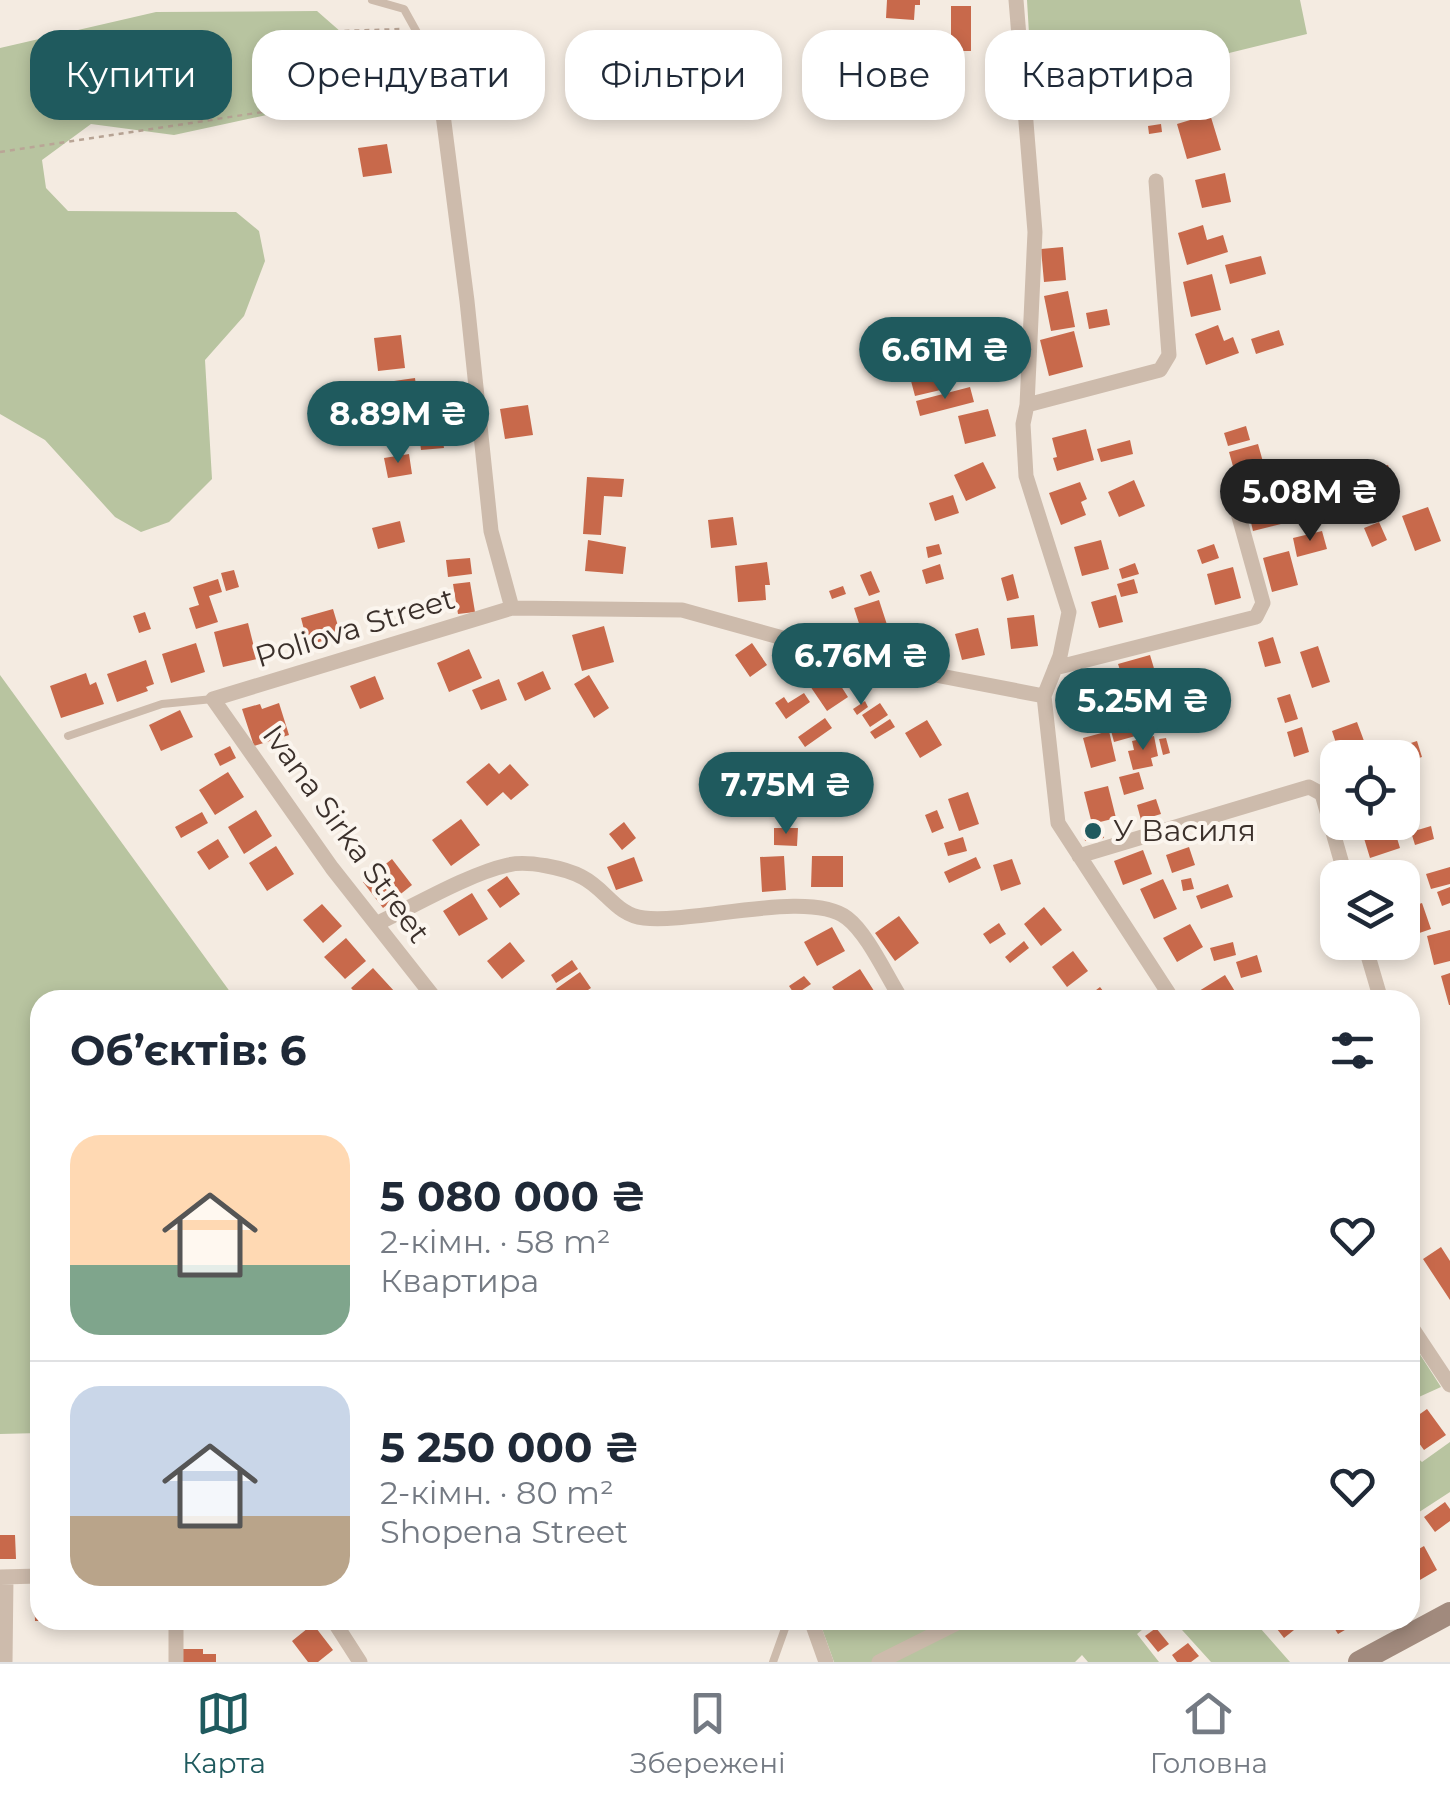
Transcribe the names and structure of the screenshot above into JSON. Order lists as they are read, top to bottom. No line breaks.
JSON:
{"streets":{"street":["Poliova Street","Ivana Sirka Street"]},"crossings":[["Poliova Street","Ivana Sirka Street"]],"places":["У Василя"],"page":{"chip":["Купити","Орендувати","Фільтри","Нове","Квартира"],"price":["6.61M ₴","8.89M ₴","5.08M ₴","6.76M ₴","5.25M ₴","7.75M ₴"],"heading":"Об’єктів: 6","list":[{"name":"5 080 000 ₴","note":"2-кімн. · 58 m² · Квартира"},{"name":"5 250 000 ₴","note":"2-кімн. · 80 m² · Shopena Street"}],"tabs":["Карта","Збережені","Головна"]}}
